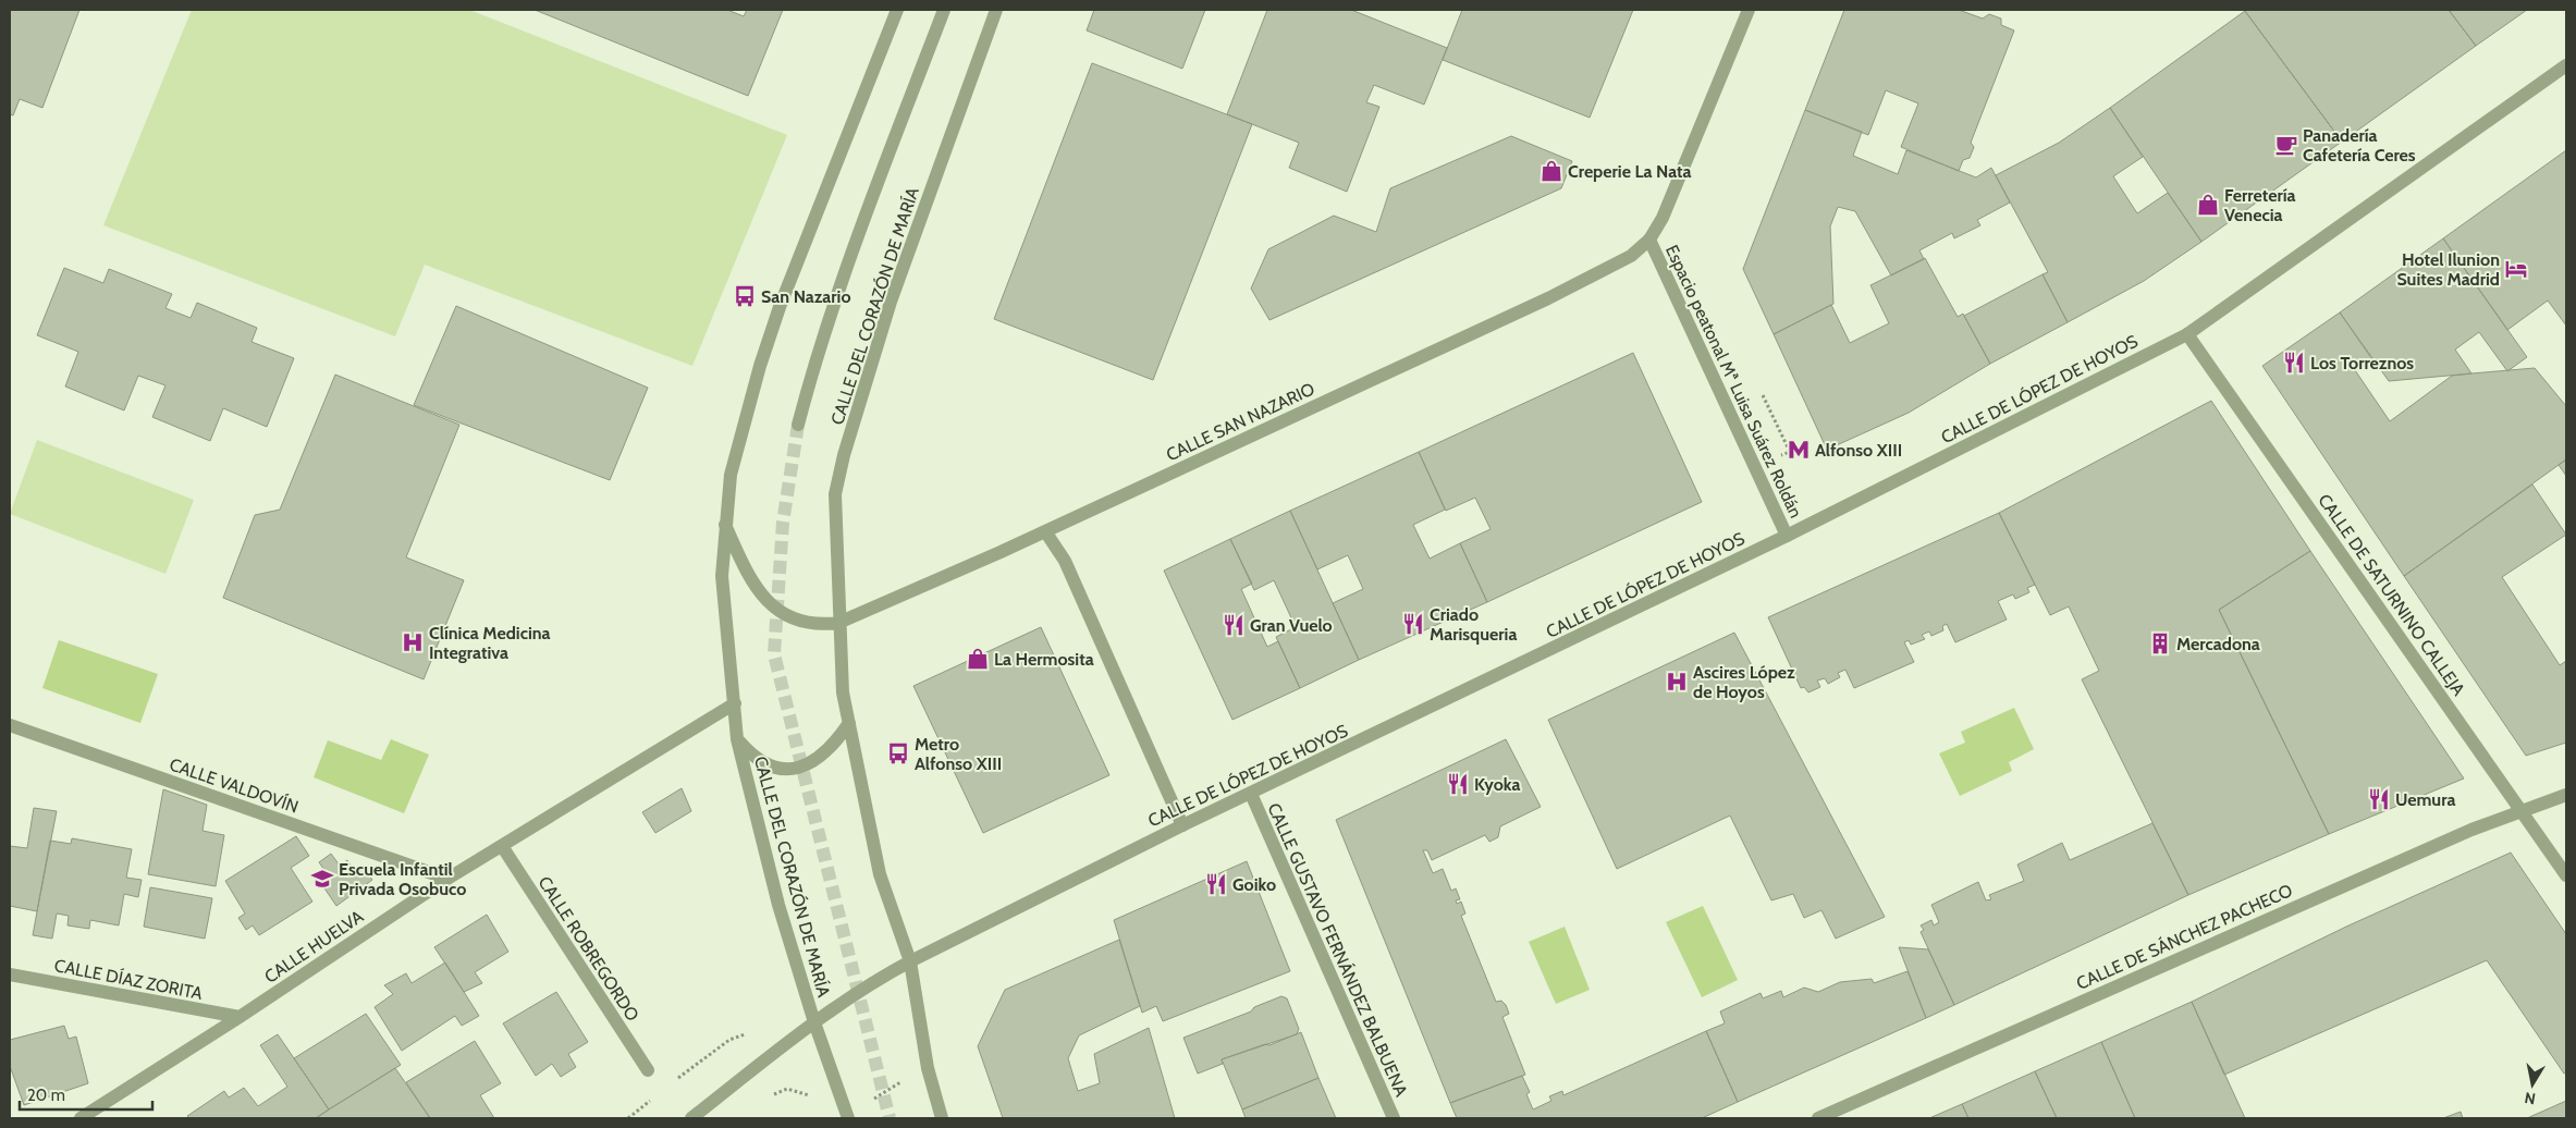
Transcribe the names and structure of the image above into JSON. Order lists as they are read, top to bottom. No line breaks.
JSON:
{"streets":{"street":["CALLE DEL CORAZÓN DE MARÍA","Espacio peatonal Mª Luisa Suárez Roldán","CALLE DE LÓPEZ DE HOYOS","CALLE SAN NAZARIO","CALLE DE SATURNINO CALLEJA","CALLE VALDOVÍN","CALLE DE SÁNCHEZ PACHECO","CALLE HUELVA","CALLE ROBREGORDO","CALLE GUSTAVO FERNÁNDEZ BALBUENA","CALLE DÍAZ ZORITA"]},"crossings":[["CALLE DEL CORAZÓN DE MARÍA","CALLE DE LÓPEZ DE HOYOS"],["CALLE DEL CORAZÓN DE MARÍA","CALLE SAN NAZARIO"],["CALLE DEL CORAZÓN DE MARÍA","CALLE HUELVA"],["Espacio peatonal Mª Luisa Suárez Roldán","CALLE DE LÓPEZ DE HOYOS"],["Espacio peatonal Mª Luisa Suárez Roldán","CALLE SAN NAZARIO"],["CALLE DE LÓPEZ DE HOYOS","CALLE DE SATURNINO CALLEJA"],["CALLE DE LÓPEZ DE HOYOS","CALLE GUSTAVO FERNÁNDEZ BALBUENA"],["CALLE DE SATURNINO CALLEJA","CALLE DE SÁNCHEZ PACHECO"],["CALLE VALDOVÍN","CALLE HUELVA"],["CALLE HUELVA","CALLE ROBREGORDO"],["CALLE HUELVA","CALLE DÍAZ ZORITA"]],"places":{"cafe":["Panadería Cafetería Ceres"],"shop":["Creperie La Nata","Ferretería Venecia","La Hermosita"],"hotel":["Hotel Ilunion Suites Madrid"],"bus stop":["San Nazario","Metro Alfonso XIII"],"restaurant":["Los Torreznos","Criado Marisqueria","Gran Vuelo","Kyoka","Uemura","Goiko"],"metro station":["Alfonso XIII"],"hospital":["Clínica Medicina Integrativa","Ascires López de Hoyos"],"building":["Mercadona"],"school or university":["Escuela Infantil Privada Osobuco"]},"scale_bar":"20 m","north":"bottom"}
